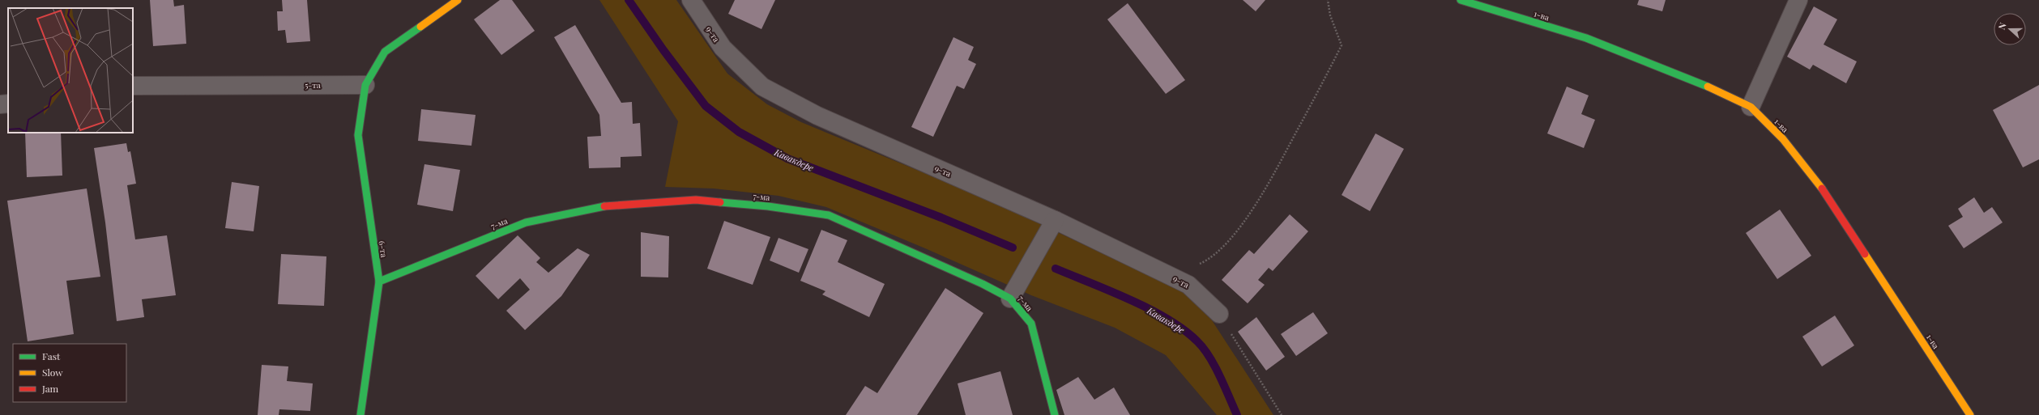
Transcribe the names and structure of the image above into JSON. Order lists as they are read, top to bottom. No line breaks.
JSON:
{"streets":{"street":["1-ва","9-та","5-та","7-ма","6-та"]},"crossings":[["5-та","6-та"],["7-ма","6-та"]],"water":["Кавакдере"],"legend":["Fast","Slow","Jam"],"north":"left"}
